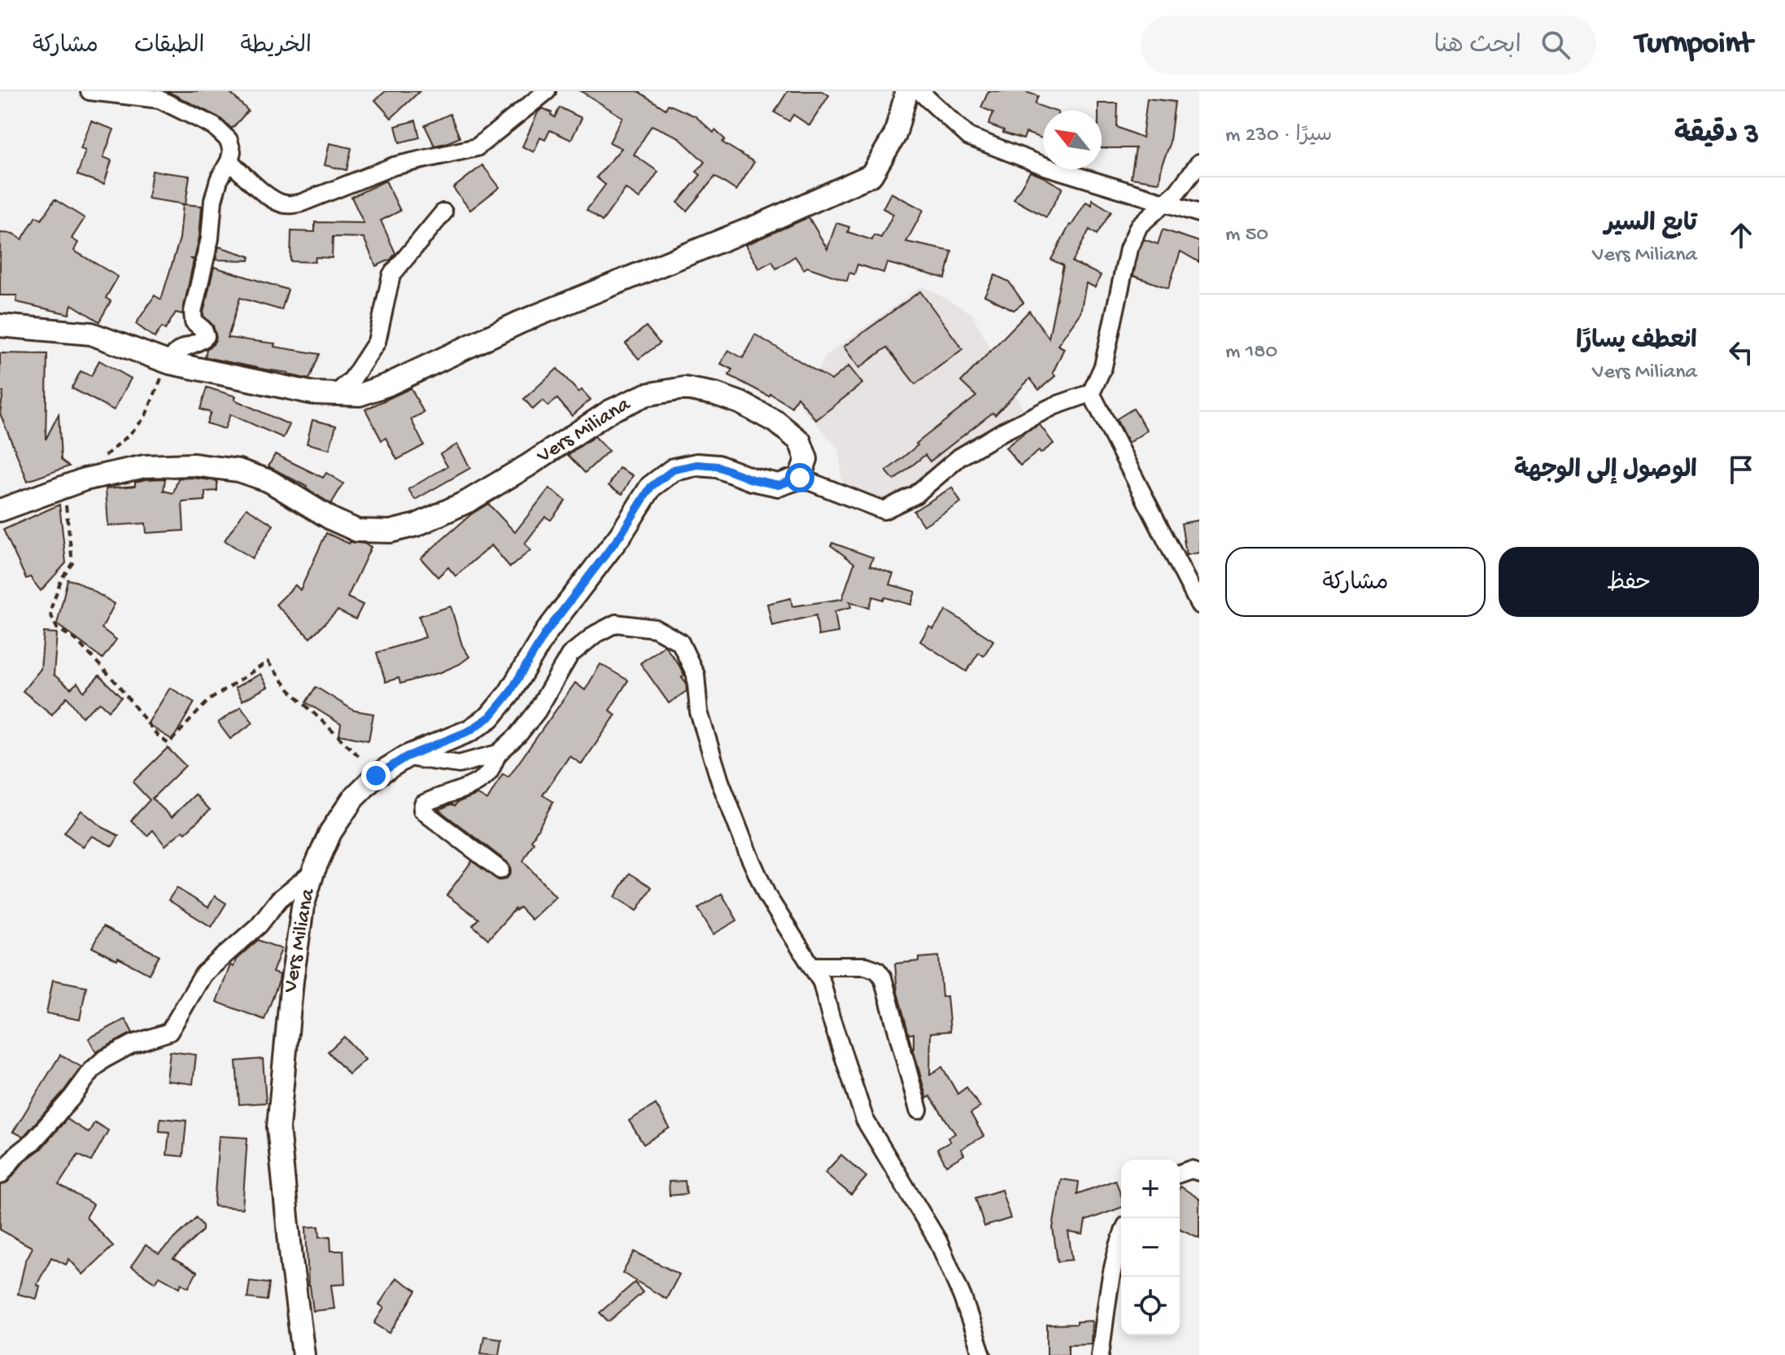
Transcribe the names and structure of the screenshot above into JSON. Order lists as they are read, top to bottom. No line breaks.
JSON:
{"streets":{"main road":["Vers Miliana"]},"north":"top left","page":{"header":"Turnpoint","search":"ابحث هنا","nav":["الخريطة","الطبقات","مشاركة"],"heading":["3 دقيقة","سيرًا · 230 m"],"list":[["تابع السير","Vers Miliana","50 m"],["انعطف يسارًا","Vers Miliana","180 m"],"الوصول إلى الوجهة"],"buttons":["حفظ","مشاركة"],"map_buttons":["+","−"]}}
